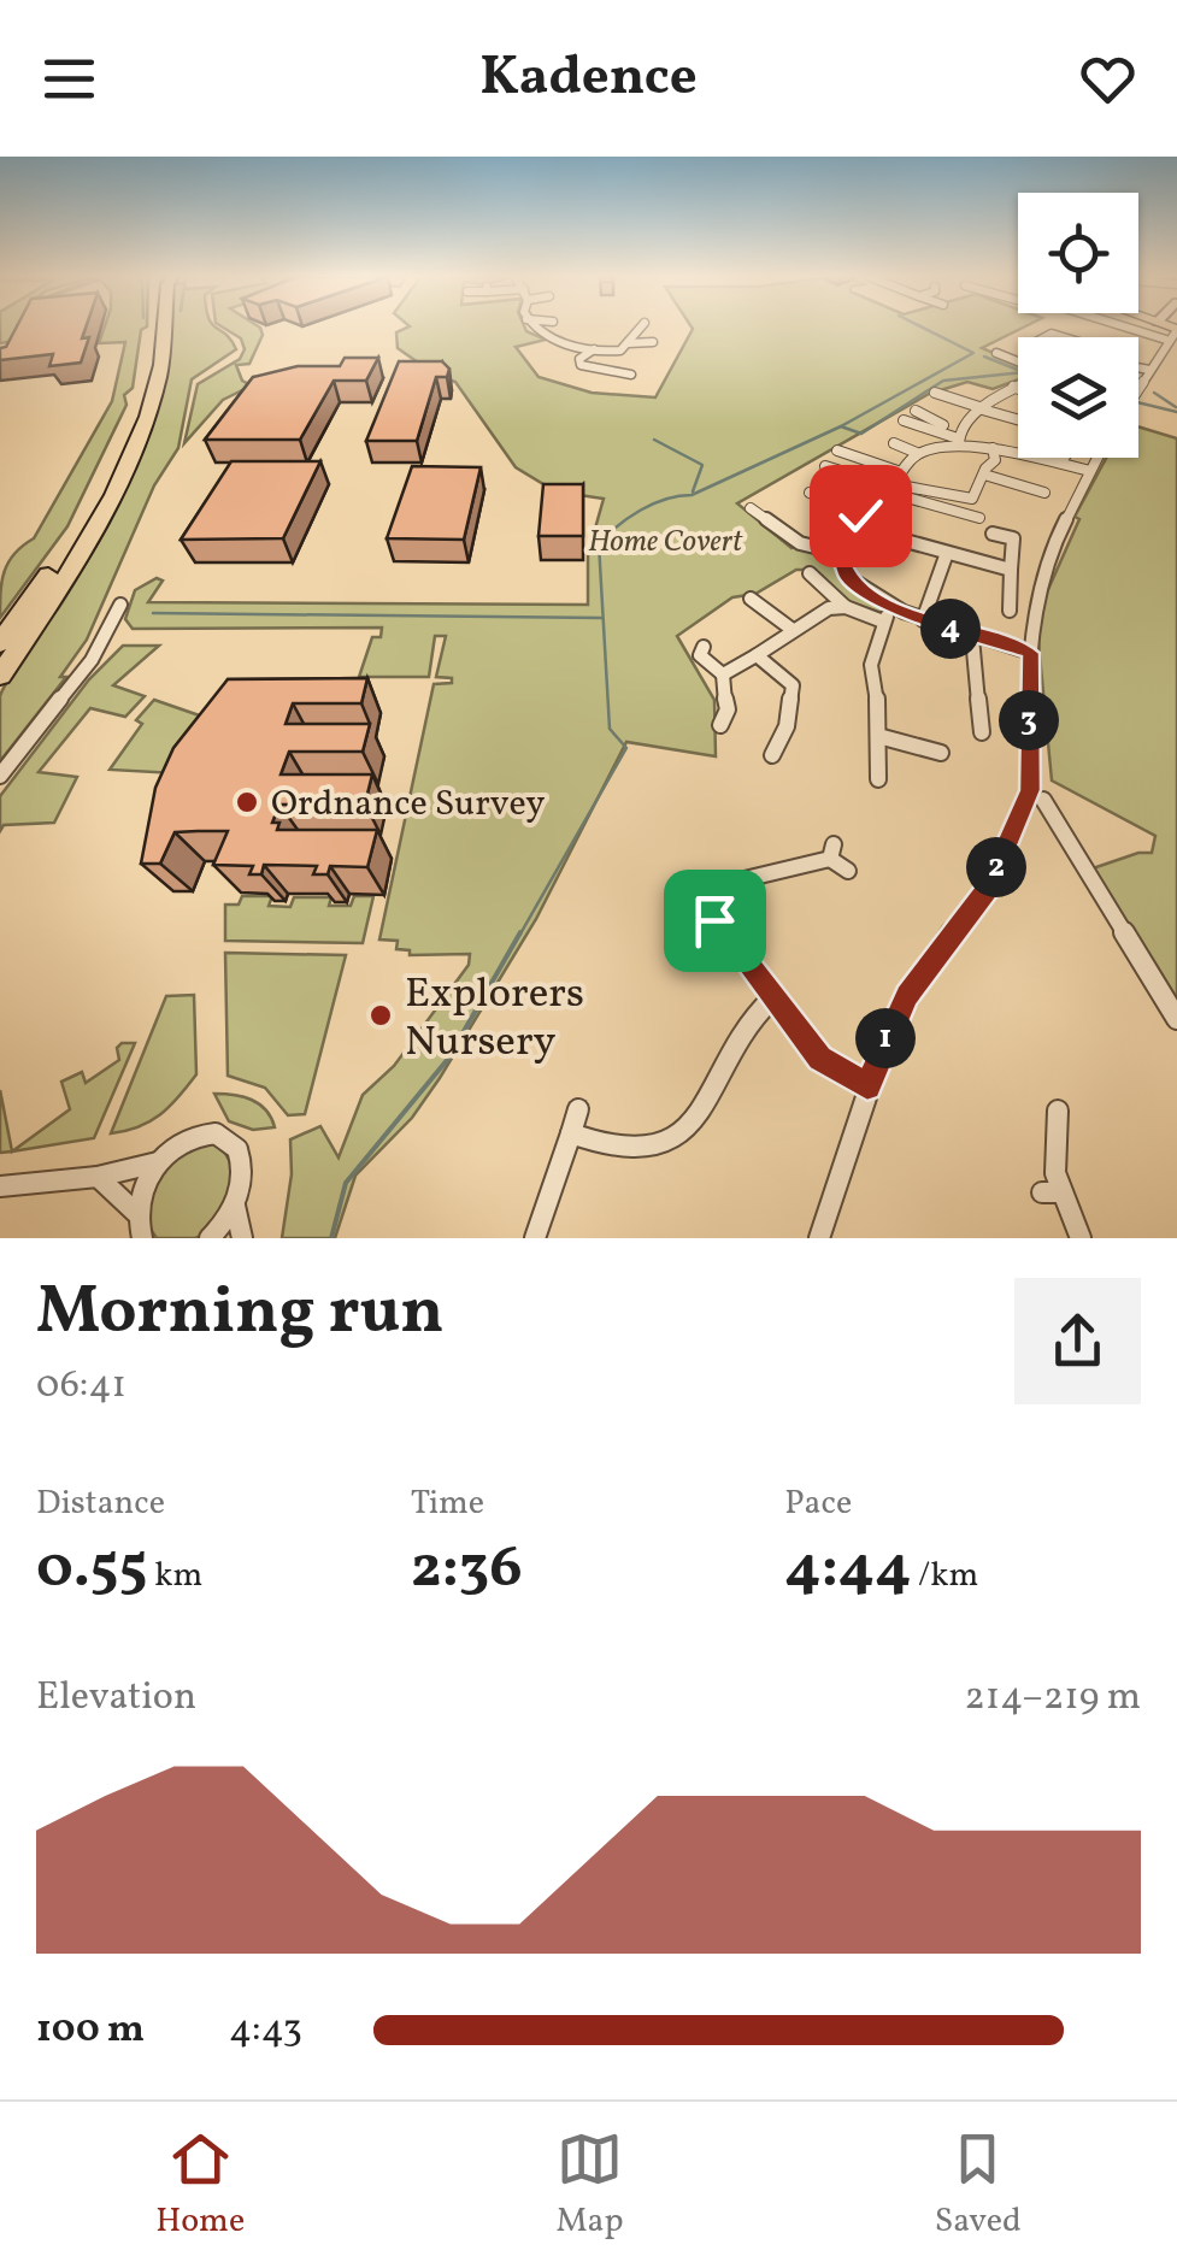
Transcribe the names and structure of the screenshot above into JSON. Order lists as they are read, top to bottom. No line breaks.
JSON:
{"parks":["Home Covert"],"places":["Ordnance Survey","Explorers Nursery"],"page":{"header":"Kadence","pins":["4","3","2","1"],"heading":["Morning run","06:41"],"stats":[["Distance","0.55 km"],["Time","2:36"],["Pace","4:44 /km"]],"chart":["Elevation","214–219 m"],"list":[{"name":"100 m","note":"4:43"}],"tabs":["Home","Map","Saved"]}}
